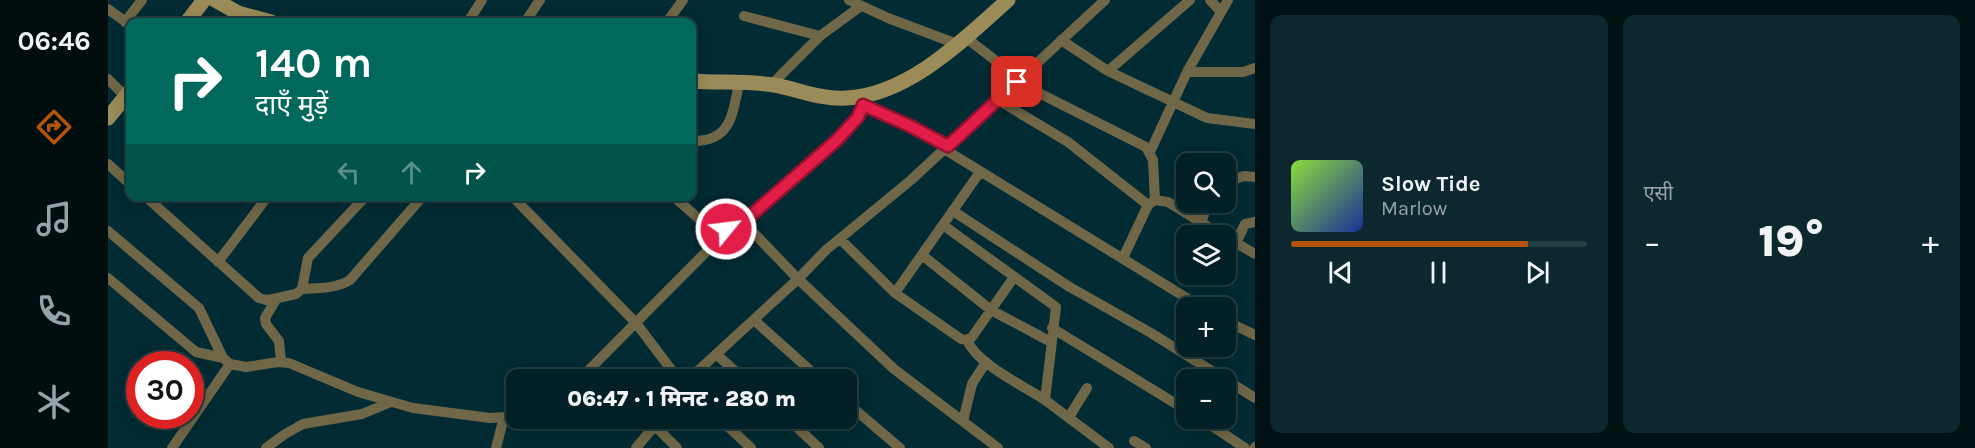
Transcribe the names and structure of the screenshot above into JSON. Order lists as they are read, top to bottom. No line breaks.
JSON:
{"page":{"tabs":"06:46","tile":"एसी","turn":["140 m","दाएँ मुड़ें"],"map_buttons":["+","−"],"song":["Slow Tide","Marlow"],"heat":["−","19°","+"],"limit":"30","trip":"06:47 · 1 मिनट · 280 m"}}
